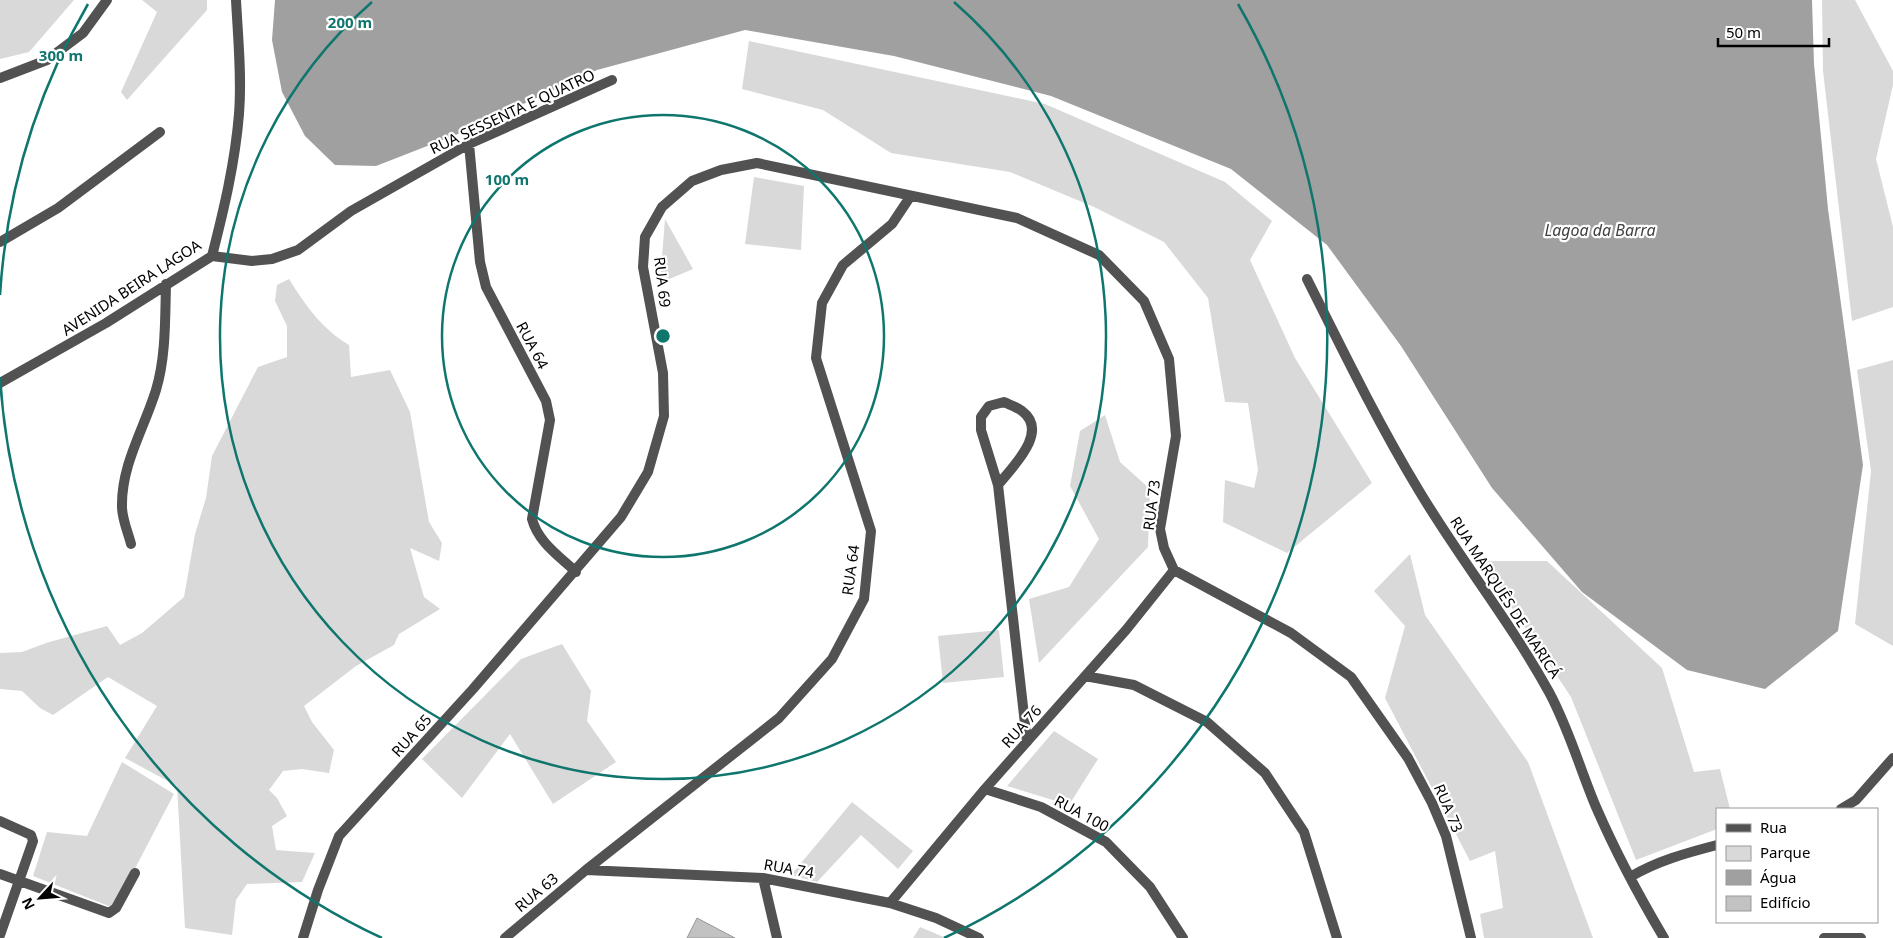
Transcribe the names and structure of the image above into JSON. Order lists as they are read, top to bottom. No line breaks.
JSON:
{"streets":{"street":["RUA SESSENTA E QUATRO","RUA 69","AVENIDA BEIRA LAGOA","RUA 64","RUA 73","RUA MARQUÊS DE MARICÁ","RUA 76","RUA 65","RUA 100","RUA 74","RUA 63"]},"crossings":[["RUA SESSENTA E QUATRO","AVENIDA BEIRA LAGOA"],["RUA SESSENTA E QUATRO","RUA 64"],["RUA 69","RUA 64"],["RUA 69","RUA 73"],["RUA 69","RUA 65"],["RUA 64","RUA 73"],["RUA 64","RUA 65"],["RUA 64","RUA 74"],["RUA 64","RUA 63"],["RUA 73","RUA 76"],["RUA 76","RUA 100"],["RUA 76","RUA 74"],["RUA 74","RUA 63"]],"water":["Lagoa da Barra"],"legend":["Rua","Parque","Água","Edifício"],"scale_bar":"50 m","north":"bottom left","rings":["200 m","300 m","100 m"]}
